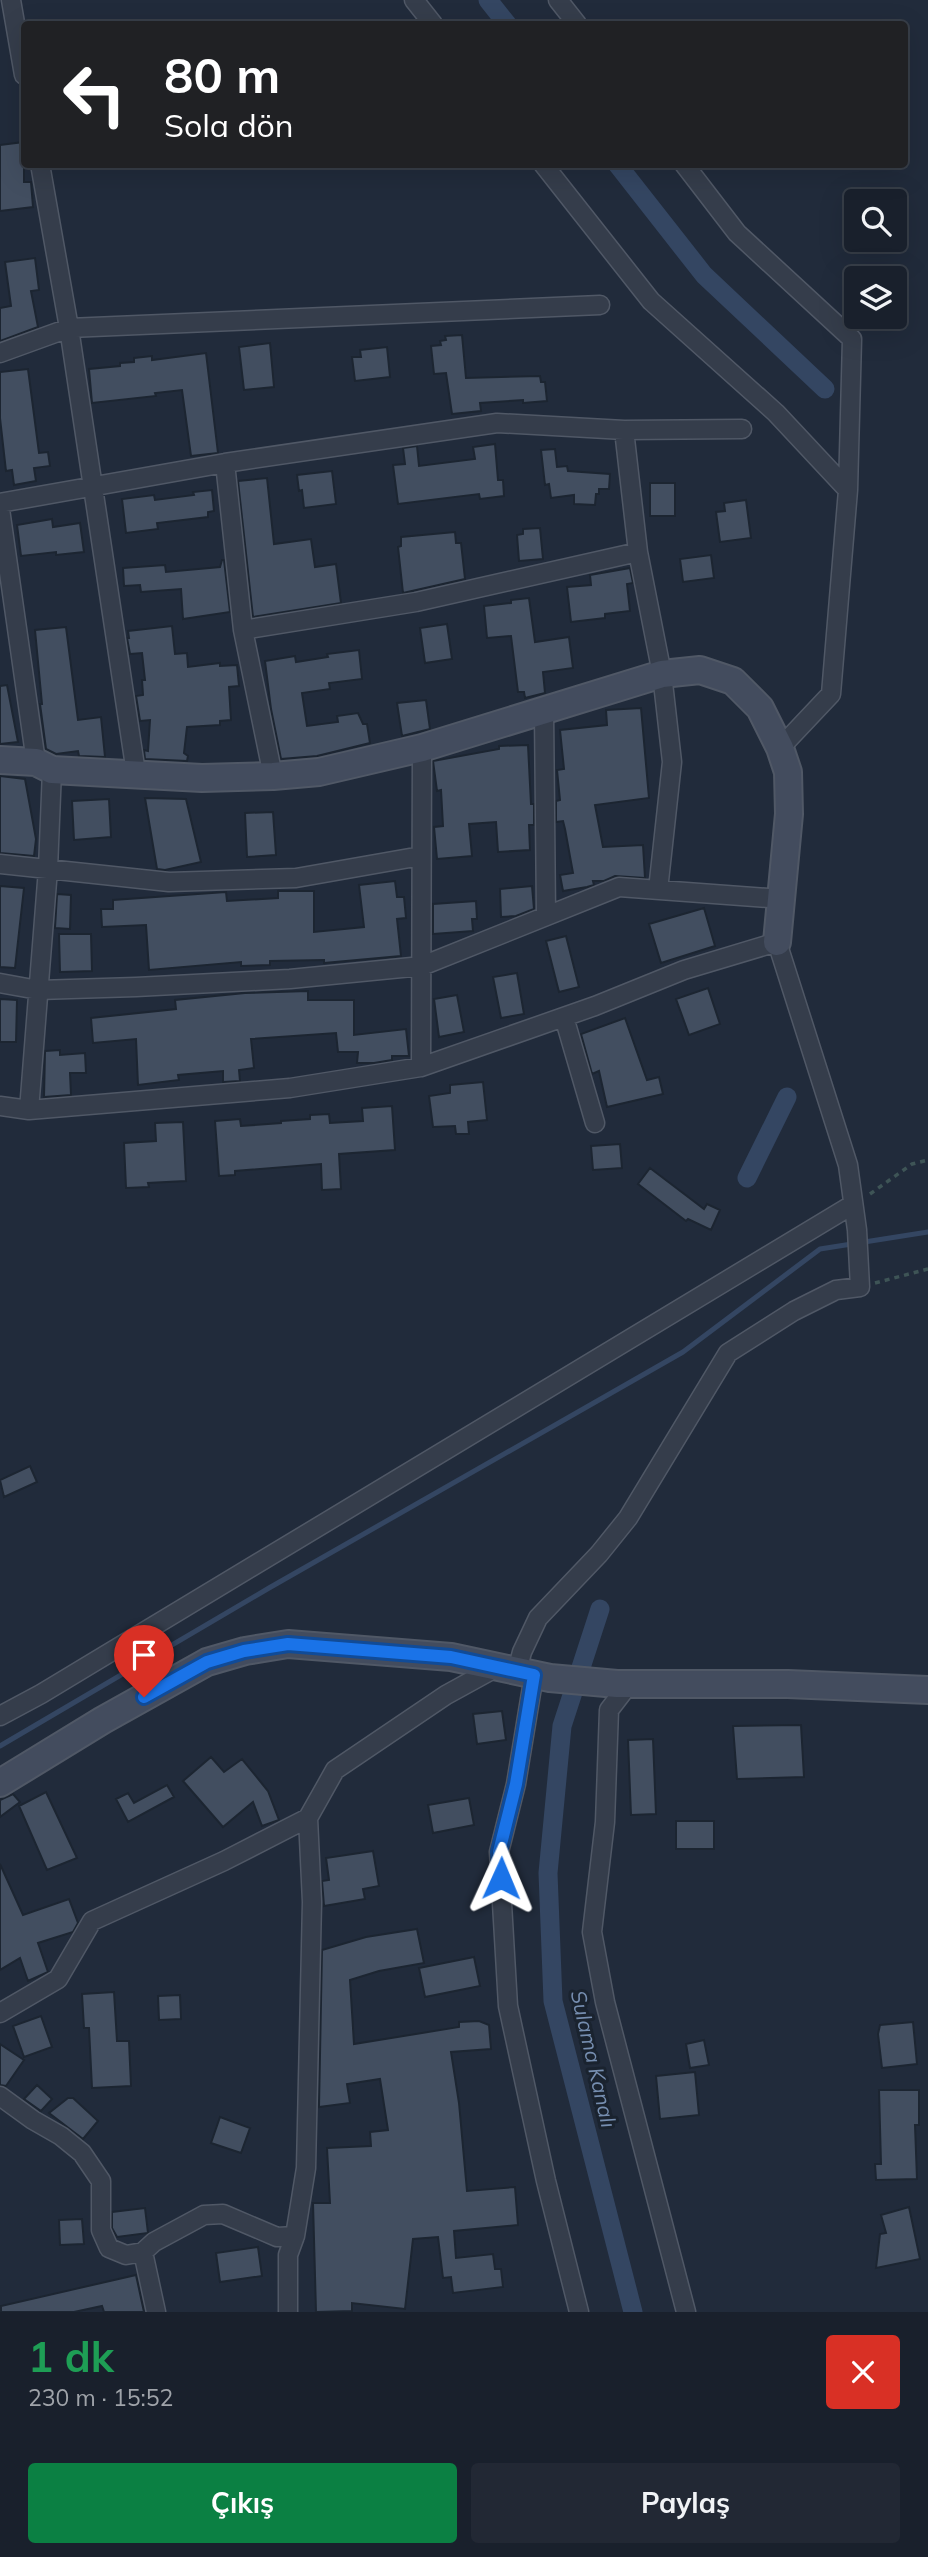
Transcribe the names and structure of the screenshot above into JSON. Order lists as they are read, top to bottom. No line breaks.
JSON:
{"water":["Sulama Kanalı"],"page":{"turn":["80 m","Sola dön"],"heading":["1 dk","230 m · 15:52"],"buttons":["Çıkış","Paylaş"]}}
